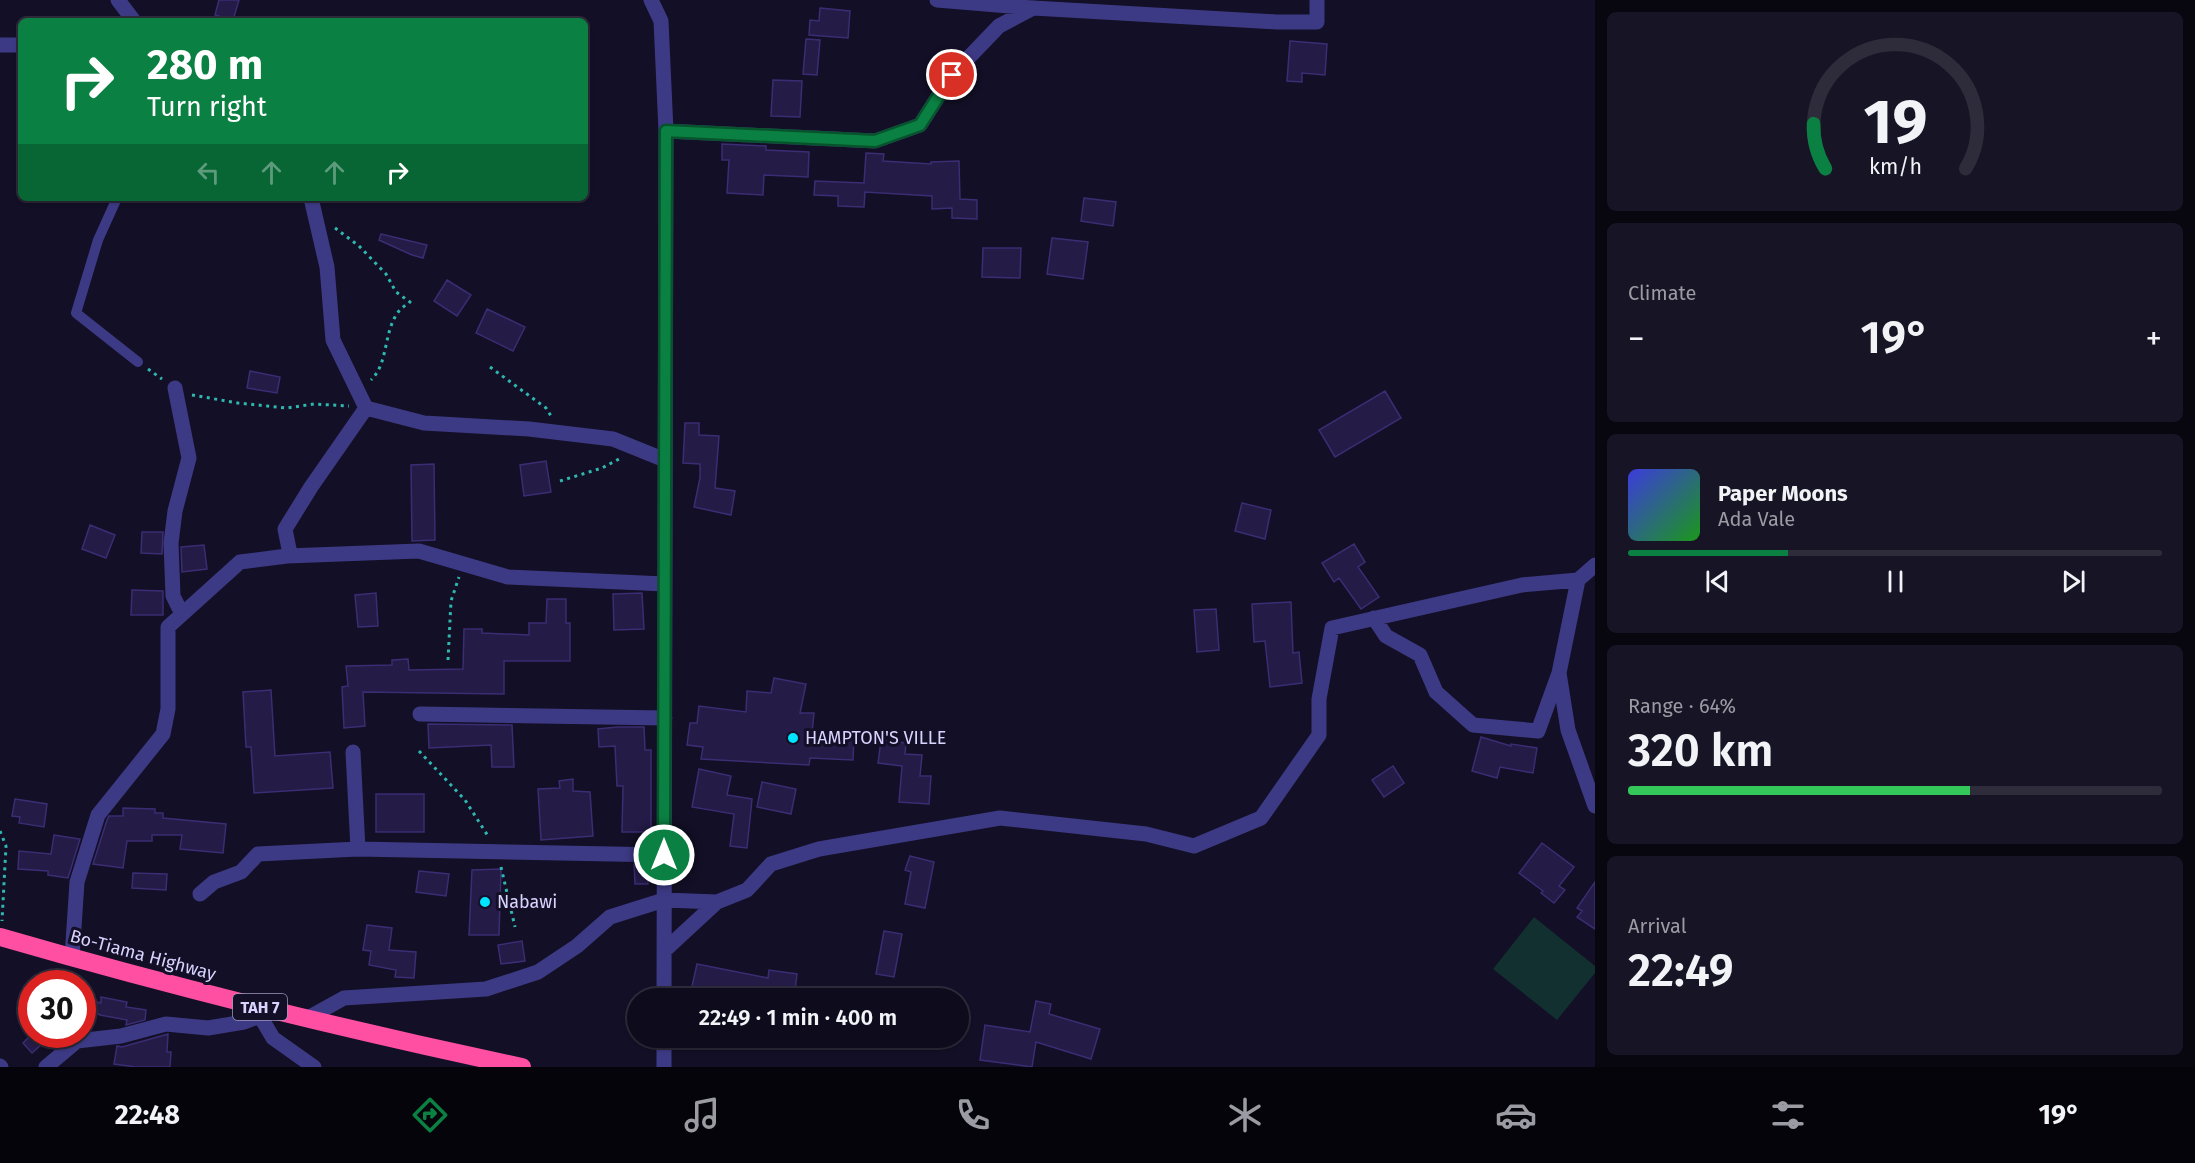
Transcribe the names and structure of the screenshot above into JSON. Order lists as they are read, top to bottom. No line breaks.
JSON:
{"streets":{"highway":["Bo-Tiama Highway","TAH 7"]},"places":["HAMPTON'S VILLE","Nabawi"],"page":{"turn":["280 m","Turn right"],"tile":["Climate",["Range · 64%","320 km"],["Arrival","22:49"]],"heat":["−","19°","+"],"song":["Paper Moons","Ada Vale"],"limit":"30","trip":"22:49 · 1 min · 400 m","tabs":["22:48","19°"],"gauge":["19","km/h"]}}
